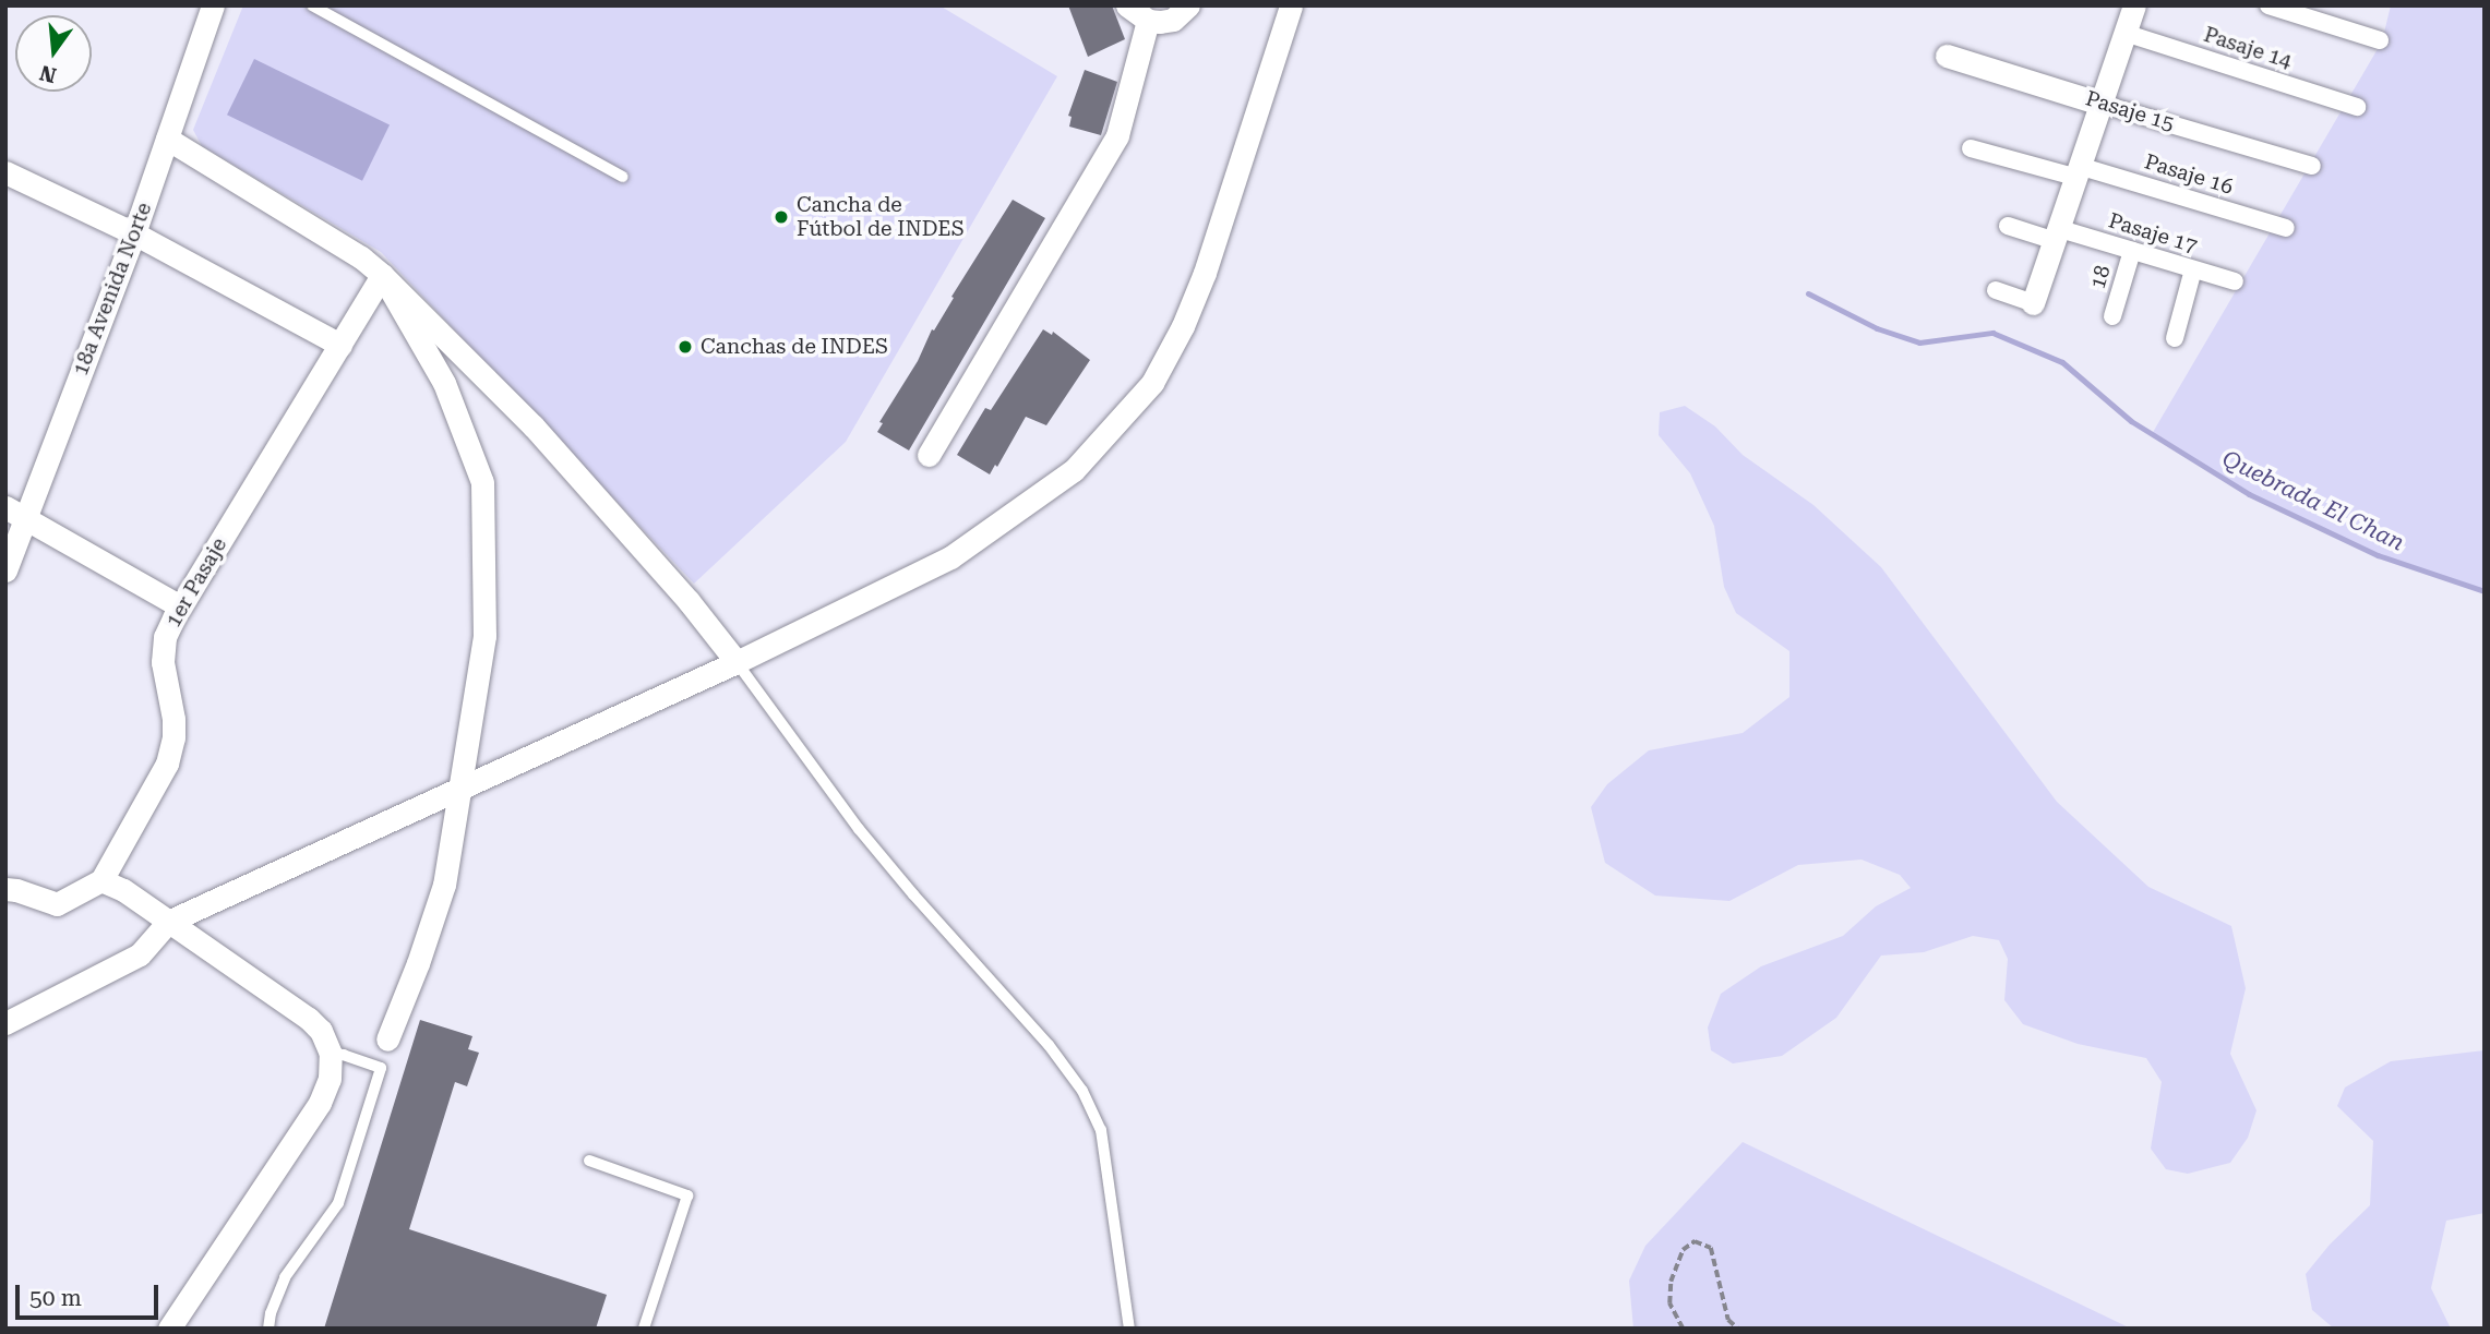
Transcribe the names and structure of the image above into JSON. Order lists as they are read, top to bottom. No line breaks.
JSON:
{"streets":{"street":["Pasaje 14","Pasaje 15","Pasaje 16","Pasaje 17","18","18a Avenida Norte","1er Pasaje"]},"crossings":[["Pasaje 17","18"]],"water":["Quebrada El Chan"],"places":["Cancha de Fútbol de INDES","Canchas de INDES"],"scale_bar":"50 m","north":"bottom"}
